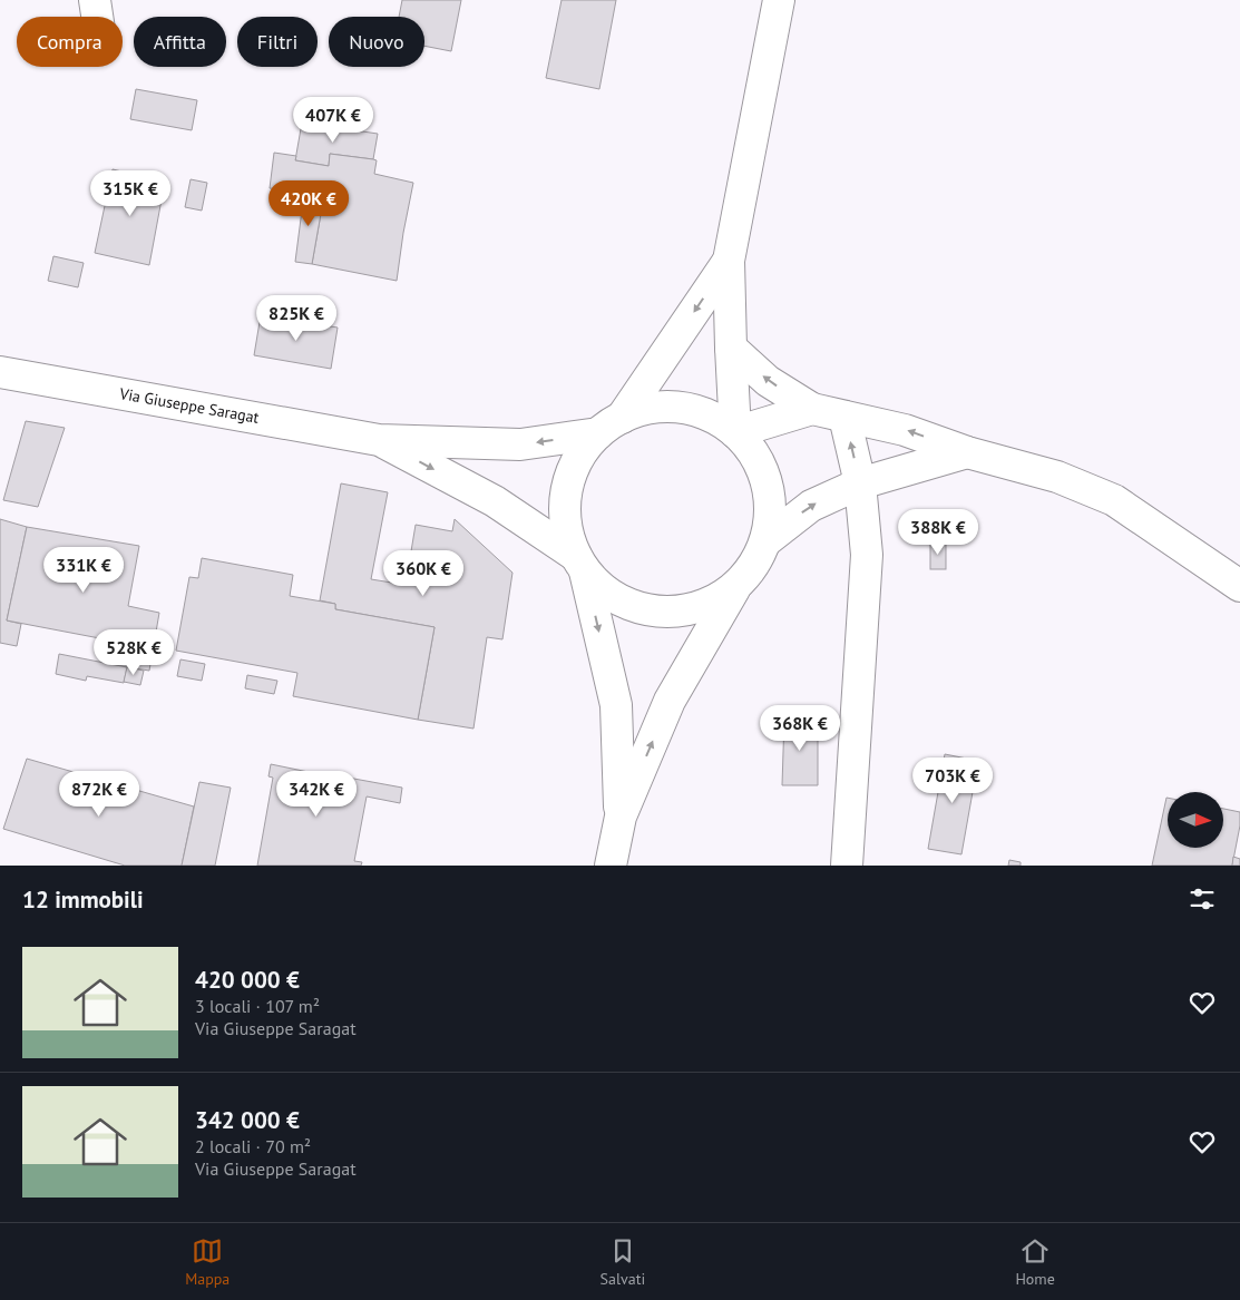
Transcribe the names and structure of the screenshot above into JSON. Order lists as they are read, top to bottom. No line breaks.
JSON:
{"streets":{"main road":["Via Giuseppe Saragat"]},"north":"right","page":{"chip":["Compra","Affitta","Filtri","Nuovo"],"price":["407K €","315K €","420K €","825K €","388K €","331K €","360K €","528K €","368K €","703K €","872K €","342K €"],"heading":"12 immobili","list":[{"name":"420 000 €","note":"3 locali · 107 m² · Via Giuseppe Saragat"},{"name":"342 000 €","note":"2 locali · 70 m² · Via Giuseppe Saragat"}],"tabs":["Mappa","Salvati","Home"]}}
